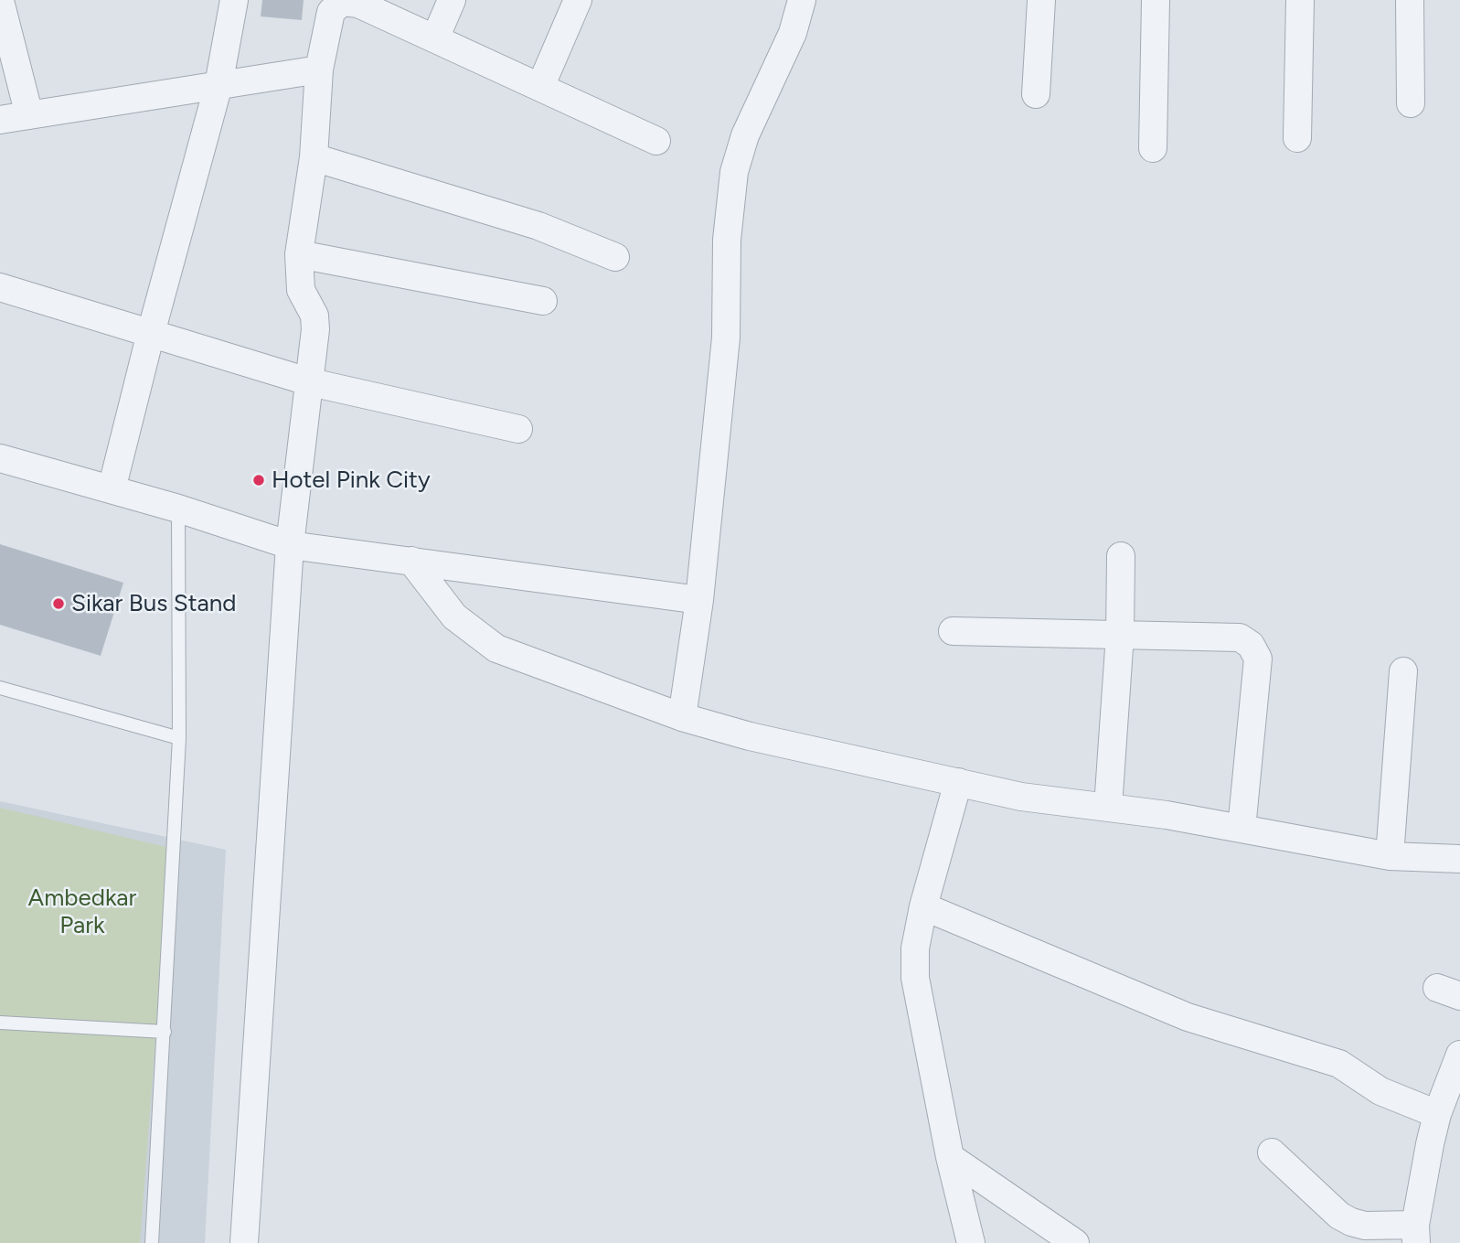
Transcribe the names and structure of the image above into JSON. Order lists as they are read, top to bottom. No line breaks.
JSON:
{"parks":["Ambedkar Park"],"places":["Hotel Pink City","Sikar Bus Stand"]}
